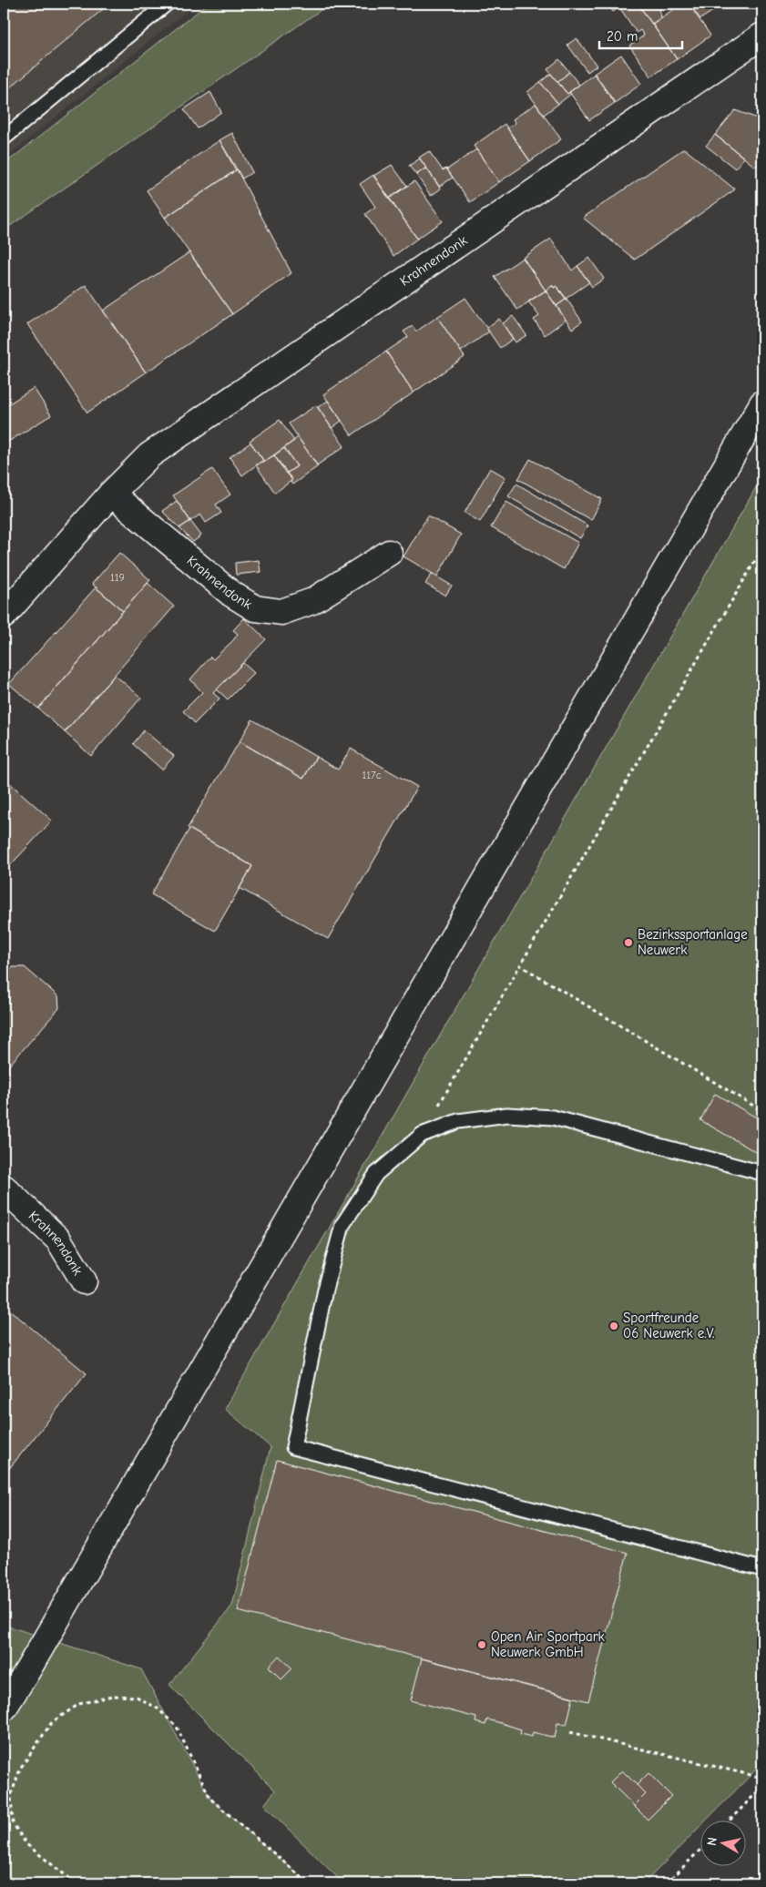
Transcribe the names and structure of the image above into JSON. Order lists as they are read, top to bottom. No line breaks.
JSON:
{"streets":{"main road":["Krahnendonk"]},"places":["Bezirkssportanlage Neuwerk","Sportfreunde 06 Neuwerk e.V.","Open Air Sportpark Neuwerk GmbH"],"house_numbers":["119","117c"],"scale_bar":"20 m","north":"left"}
